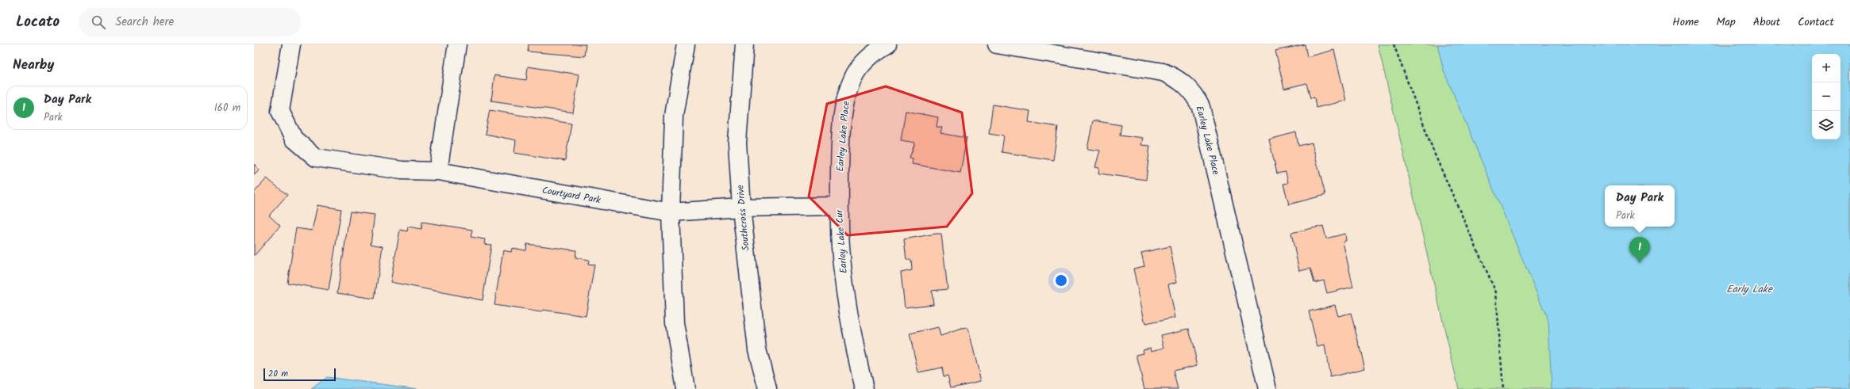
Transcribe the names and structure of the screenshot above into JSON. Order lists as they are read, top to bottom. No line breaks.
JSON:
{"streets":{"street":["Earley Lake Place","Courtyard Park","Southcross Drive","Earley Lake Cur"]},"crossings":[["Earley Lake Place","Earley Lake Cur"],["Courtyard Park","Earley Lake Cur"],["Southcross Drive","Earley Lake Cur"]],"water":["Early Lake"],"scale_bar":"20 m","page":{"header":"Locato","search":"Search here","nav":["Home","Map","About","Contact"],"heading":"Nearby","map_buttons":["+","−"],"list":[{"mark":"1","name":"Day Park","note":"Park","value":"160 m"}],"popup":["Day Park","Park"],"pins":"1","scale":"20 m"}}
